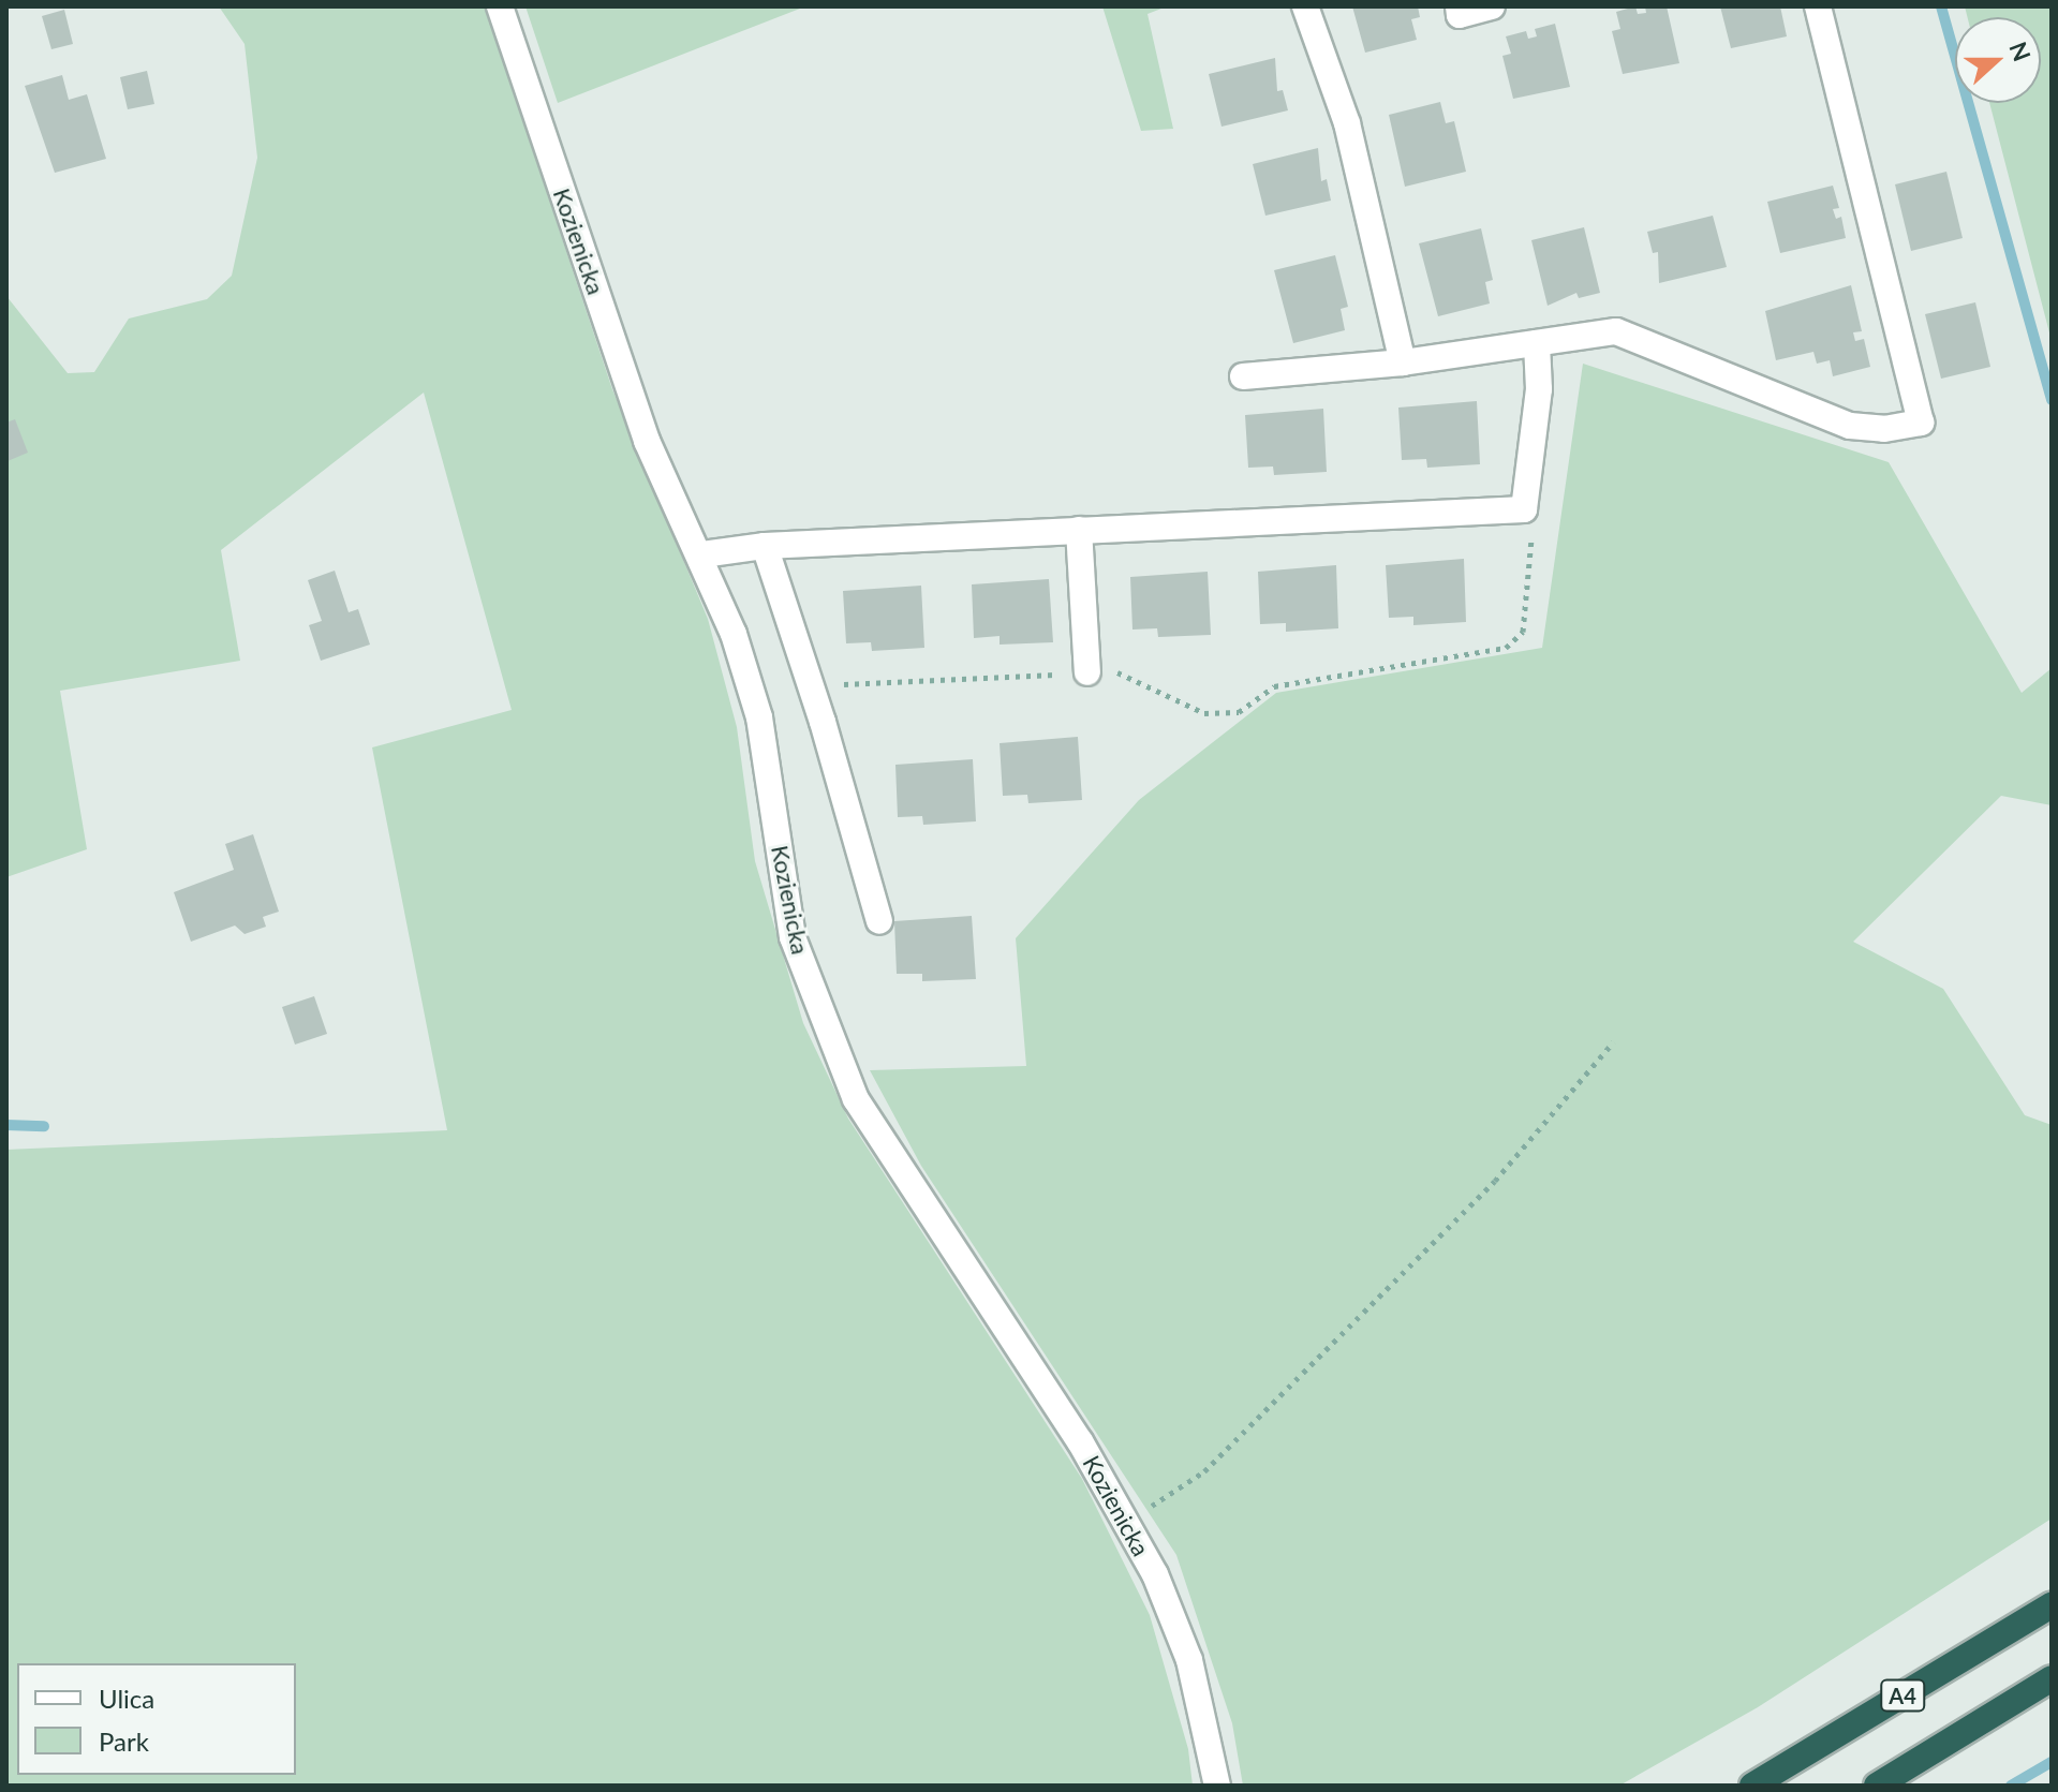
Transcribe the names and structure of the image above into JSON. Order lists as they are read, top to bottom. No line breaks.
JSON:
{"streets":{"highway":["A4"],"street":["Kozienicka"]},"legend":["Ulica","Park"],"north":"right"}
